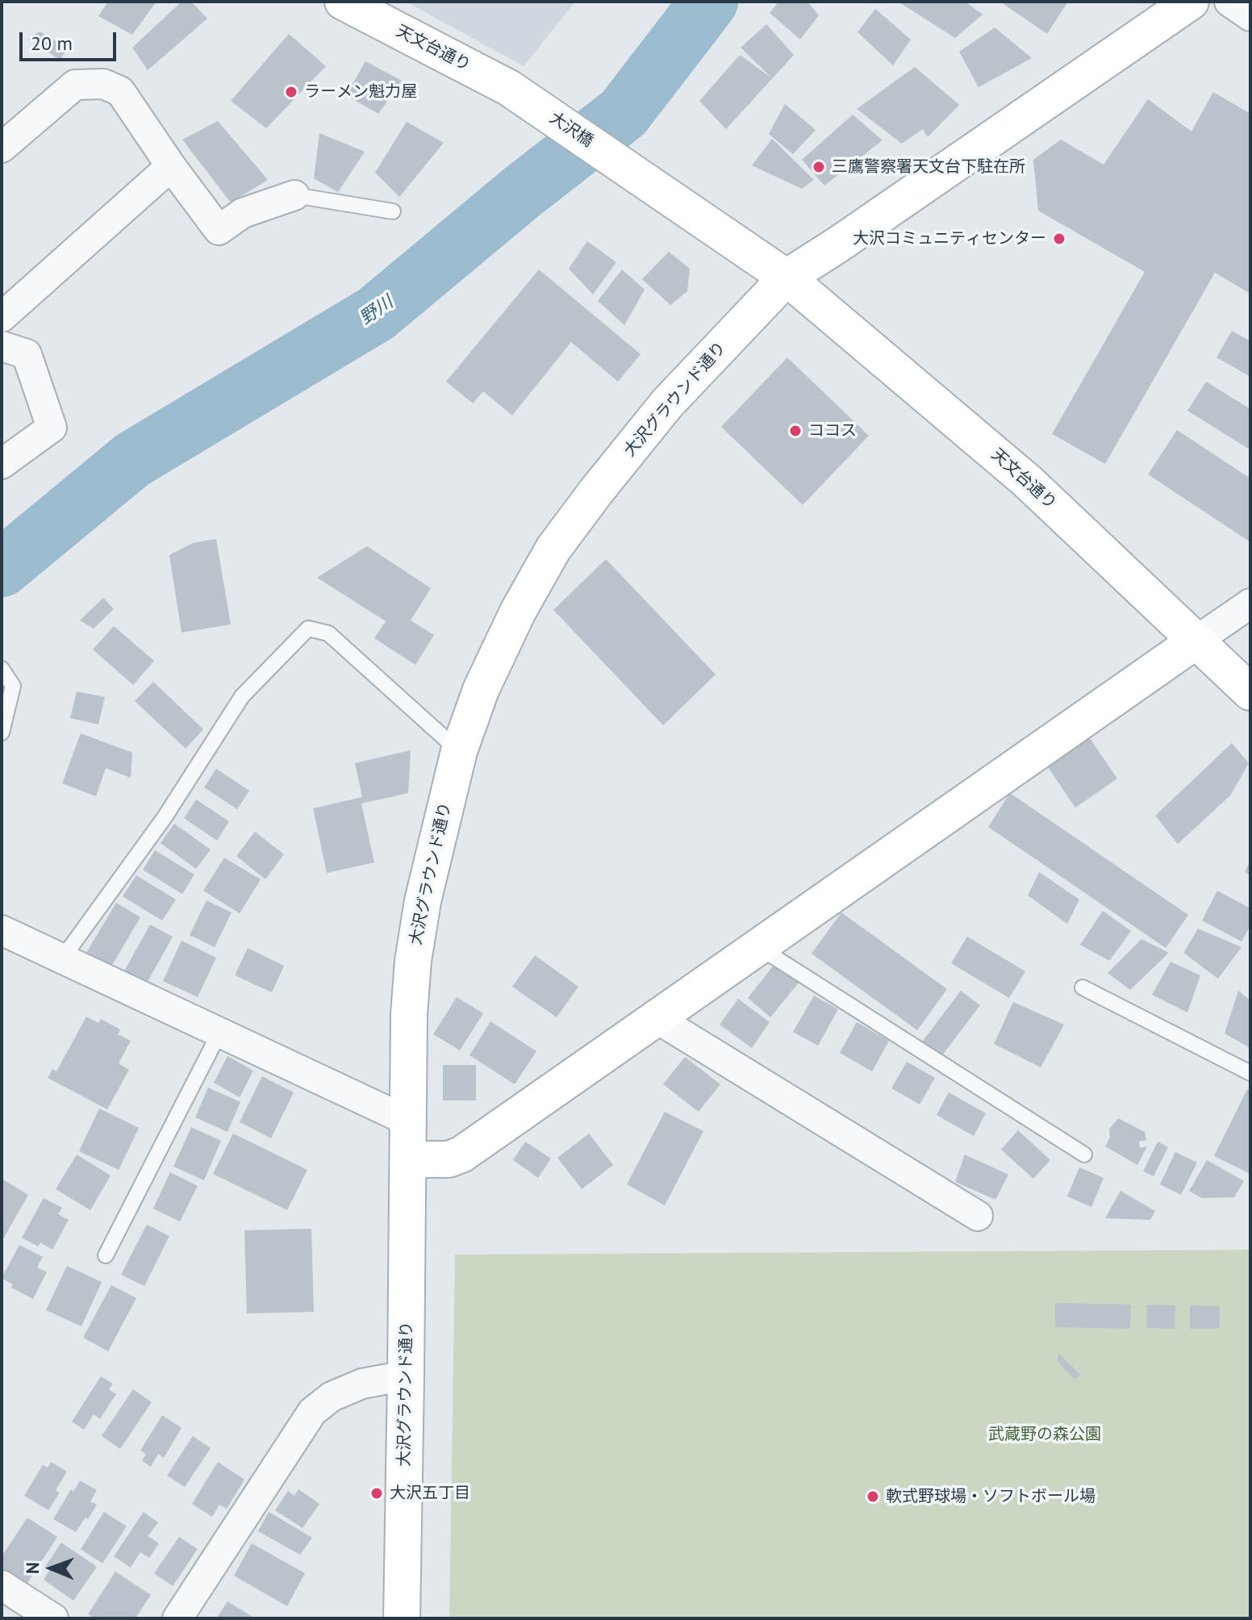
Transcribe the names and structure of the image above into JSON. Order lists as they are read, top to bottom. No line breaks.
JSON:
{"streets":{"street":["天文台通り","大沢橋","大沢グラウンド通り"]},"crossings":[["天文台通り","大沢橋"],["天文台通り","大沢グラウンド通り"],["大沢橋","大沢グラウンド通り"]],"water":["野川"],"parks":["武蔵野の森公園"],"places":["ラーメン魁力屋","三鷹警察署天文台下駐在所","大沢コミュニティセンター","ココス","大沢五丁目","軟式野球場・ソフトボール場"],"scale_bar":"20 m","north":"left"}
